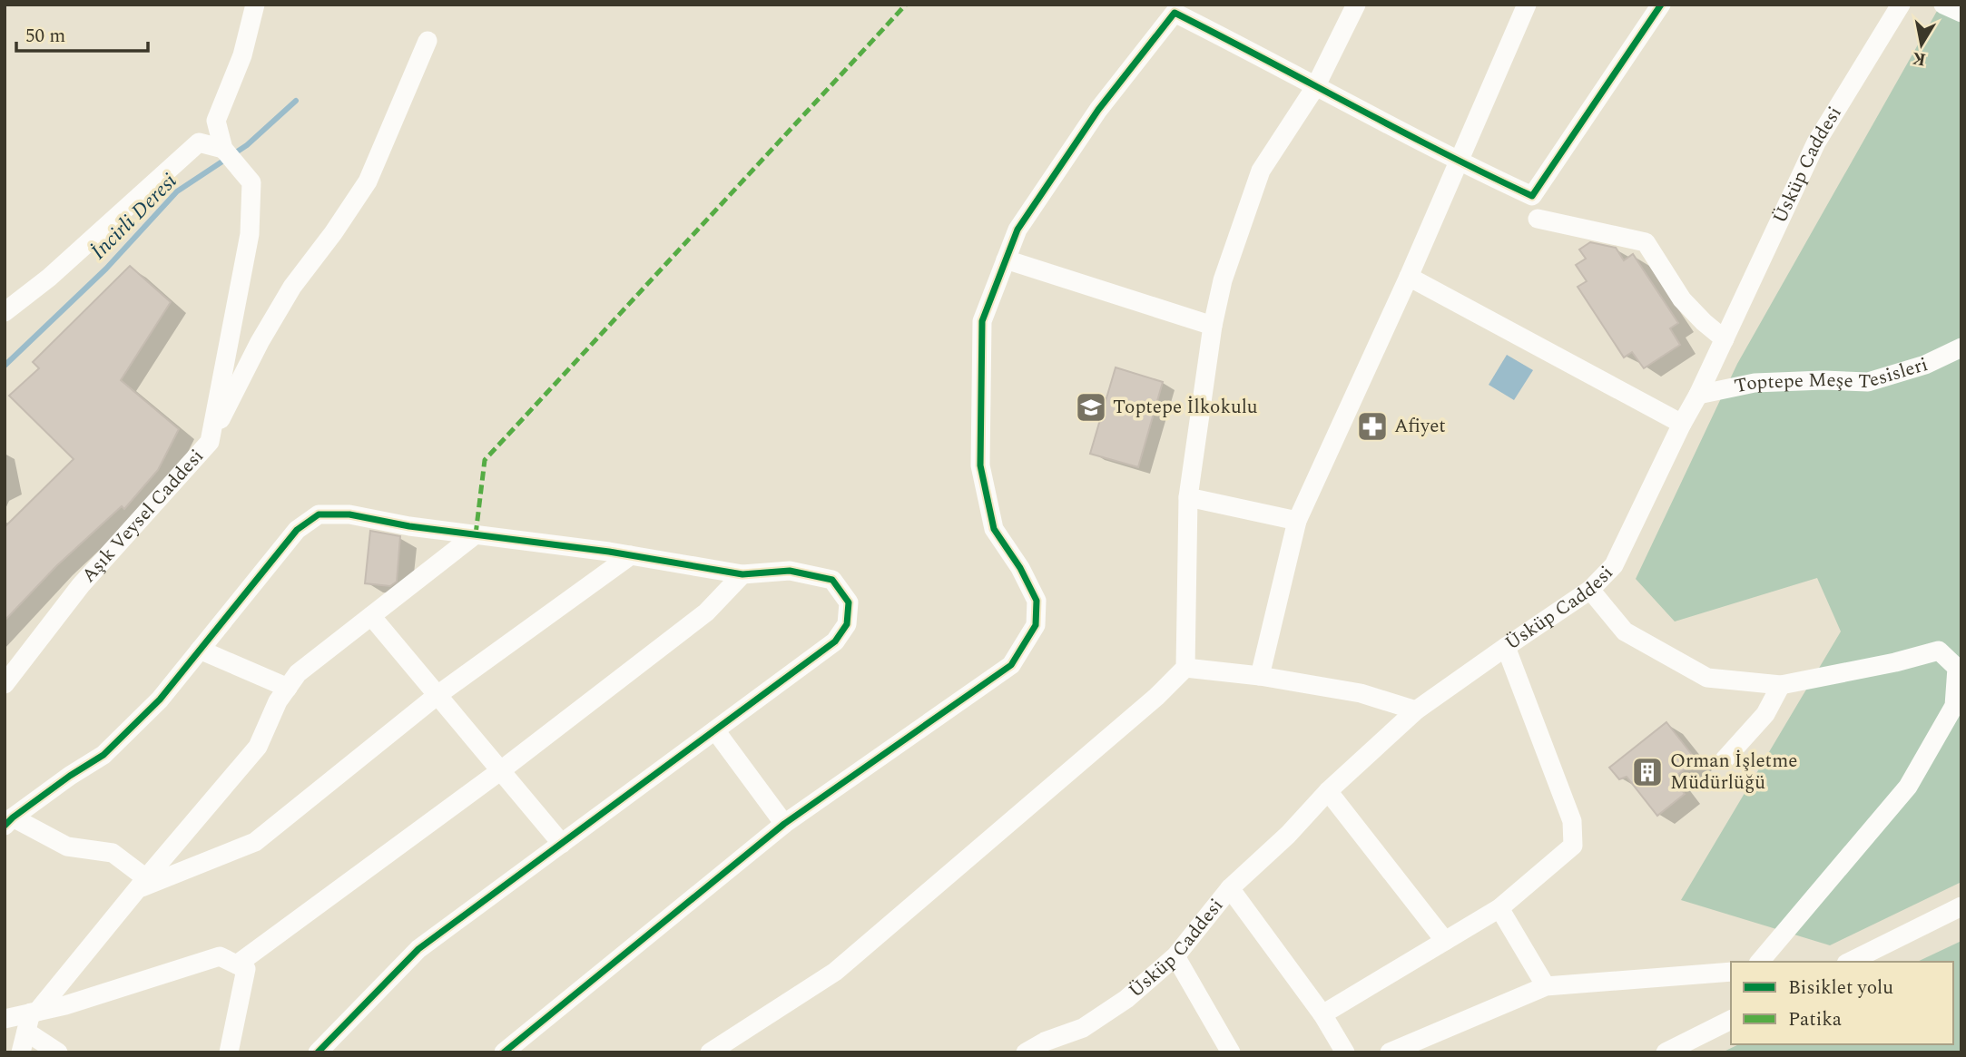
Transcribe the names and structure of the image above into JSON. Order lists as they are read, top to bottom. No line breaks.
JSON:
{"streets":{"street":["Üsküp Caddesi","Toptepe Meşe Tesisleri","Aşık Veysel Caddesi"]},"crossings":[["Üsküp Caddesi","Toptepe Meşe Tesisleri"]],"water":["İncirli Deresi"],"places":{"school or university":["Toptepe İlkokulu"],"pharmacy":["Afiyet"],"building":["Orman İşletme Müdürlüğü"]},"legend":["Bisiklet yolu","Patika"],"scale_bar":"50 m","north":"bottom"}
